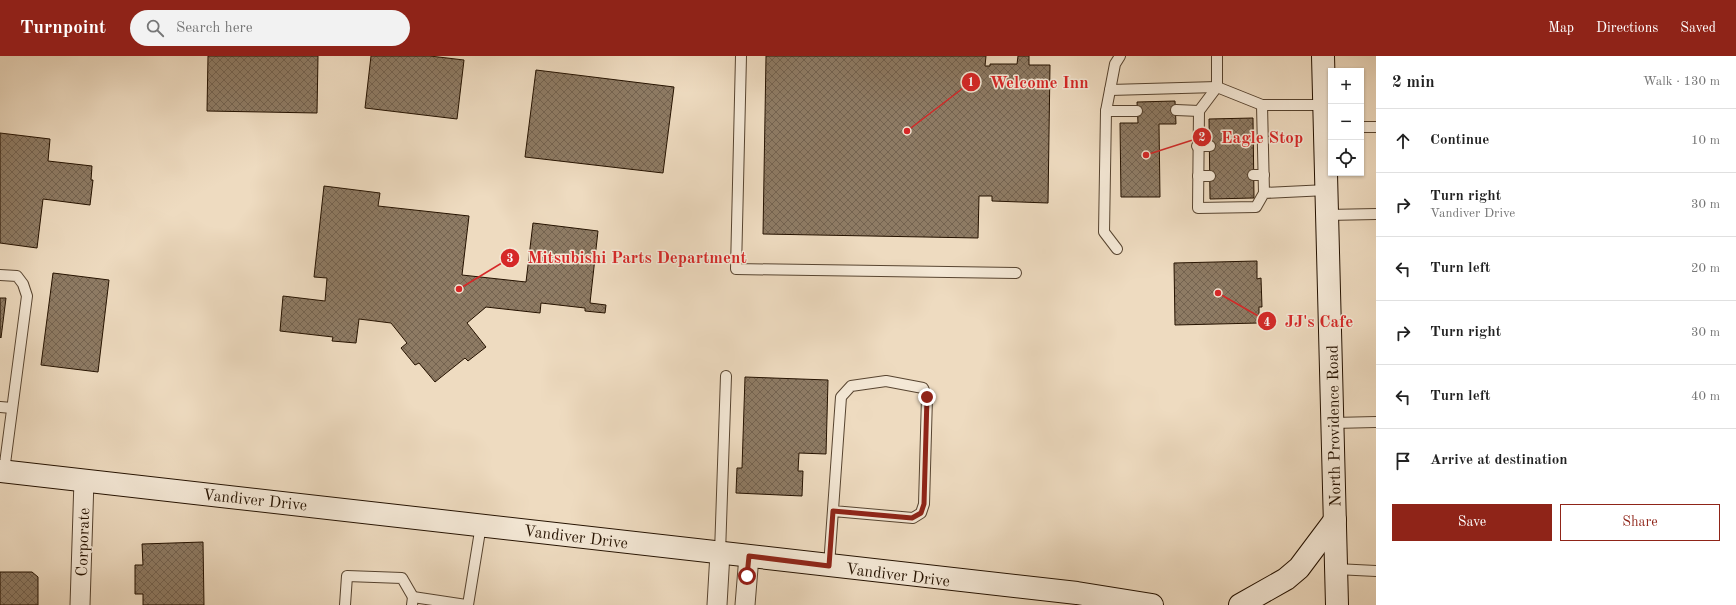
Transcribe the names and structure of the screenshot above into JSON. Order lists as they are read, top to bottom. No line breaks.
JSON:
{"streets":{"main road":["North Providence Road","Vandiver Drive"],"street":["Corporate"]},"crossings":[["Vandiver Drive","Corporate"]],"places":["Welcome Inn","Eagle Stop","Mitsubishi Parts Department","JJ's Cafe"],"page":{"header":"Turnpoint","search":"Search here","nav":["Map","Directions","Saved"],"heading":["2 min","Walk · 130 m"],"map_buttons":["+","−"],"list":[["Continue","10 m"],["Turn right","Vandiver Drive","30 m"],["Turn left","20 m"],["Turn right","30 m"],["Turn left","40 m"],"Arrive at destination"],"buttons":["Save","Share"]}}
